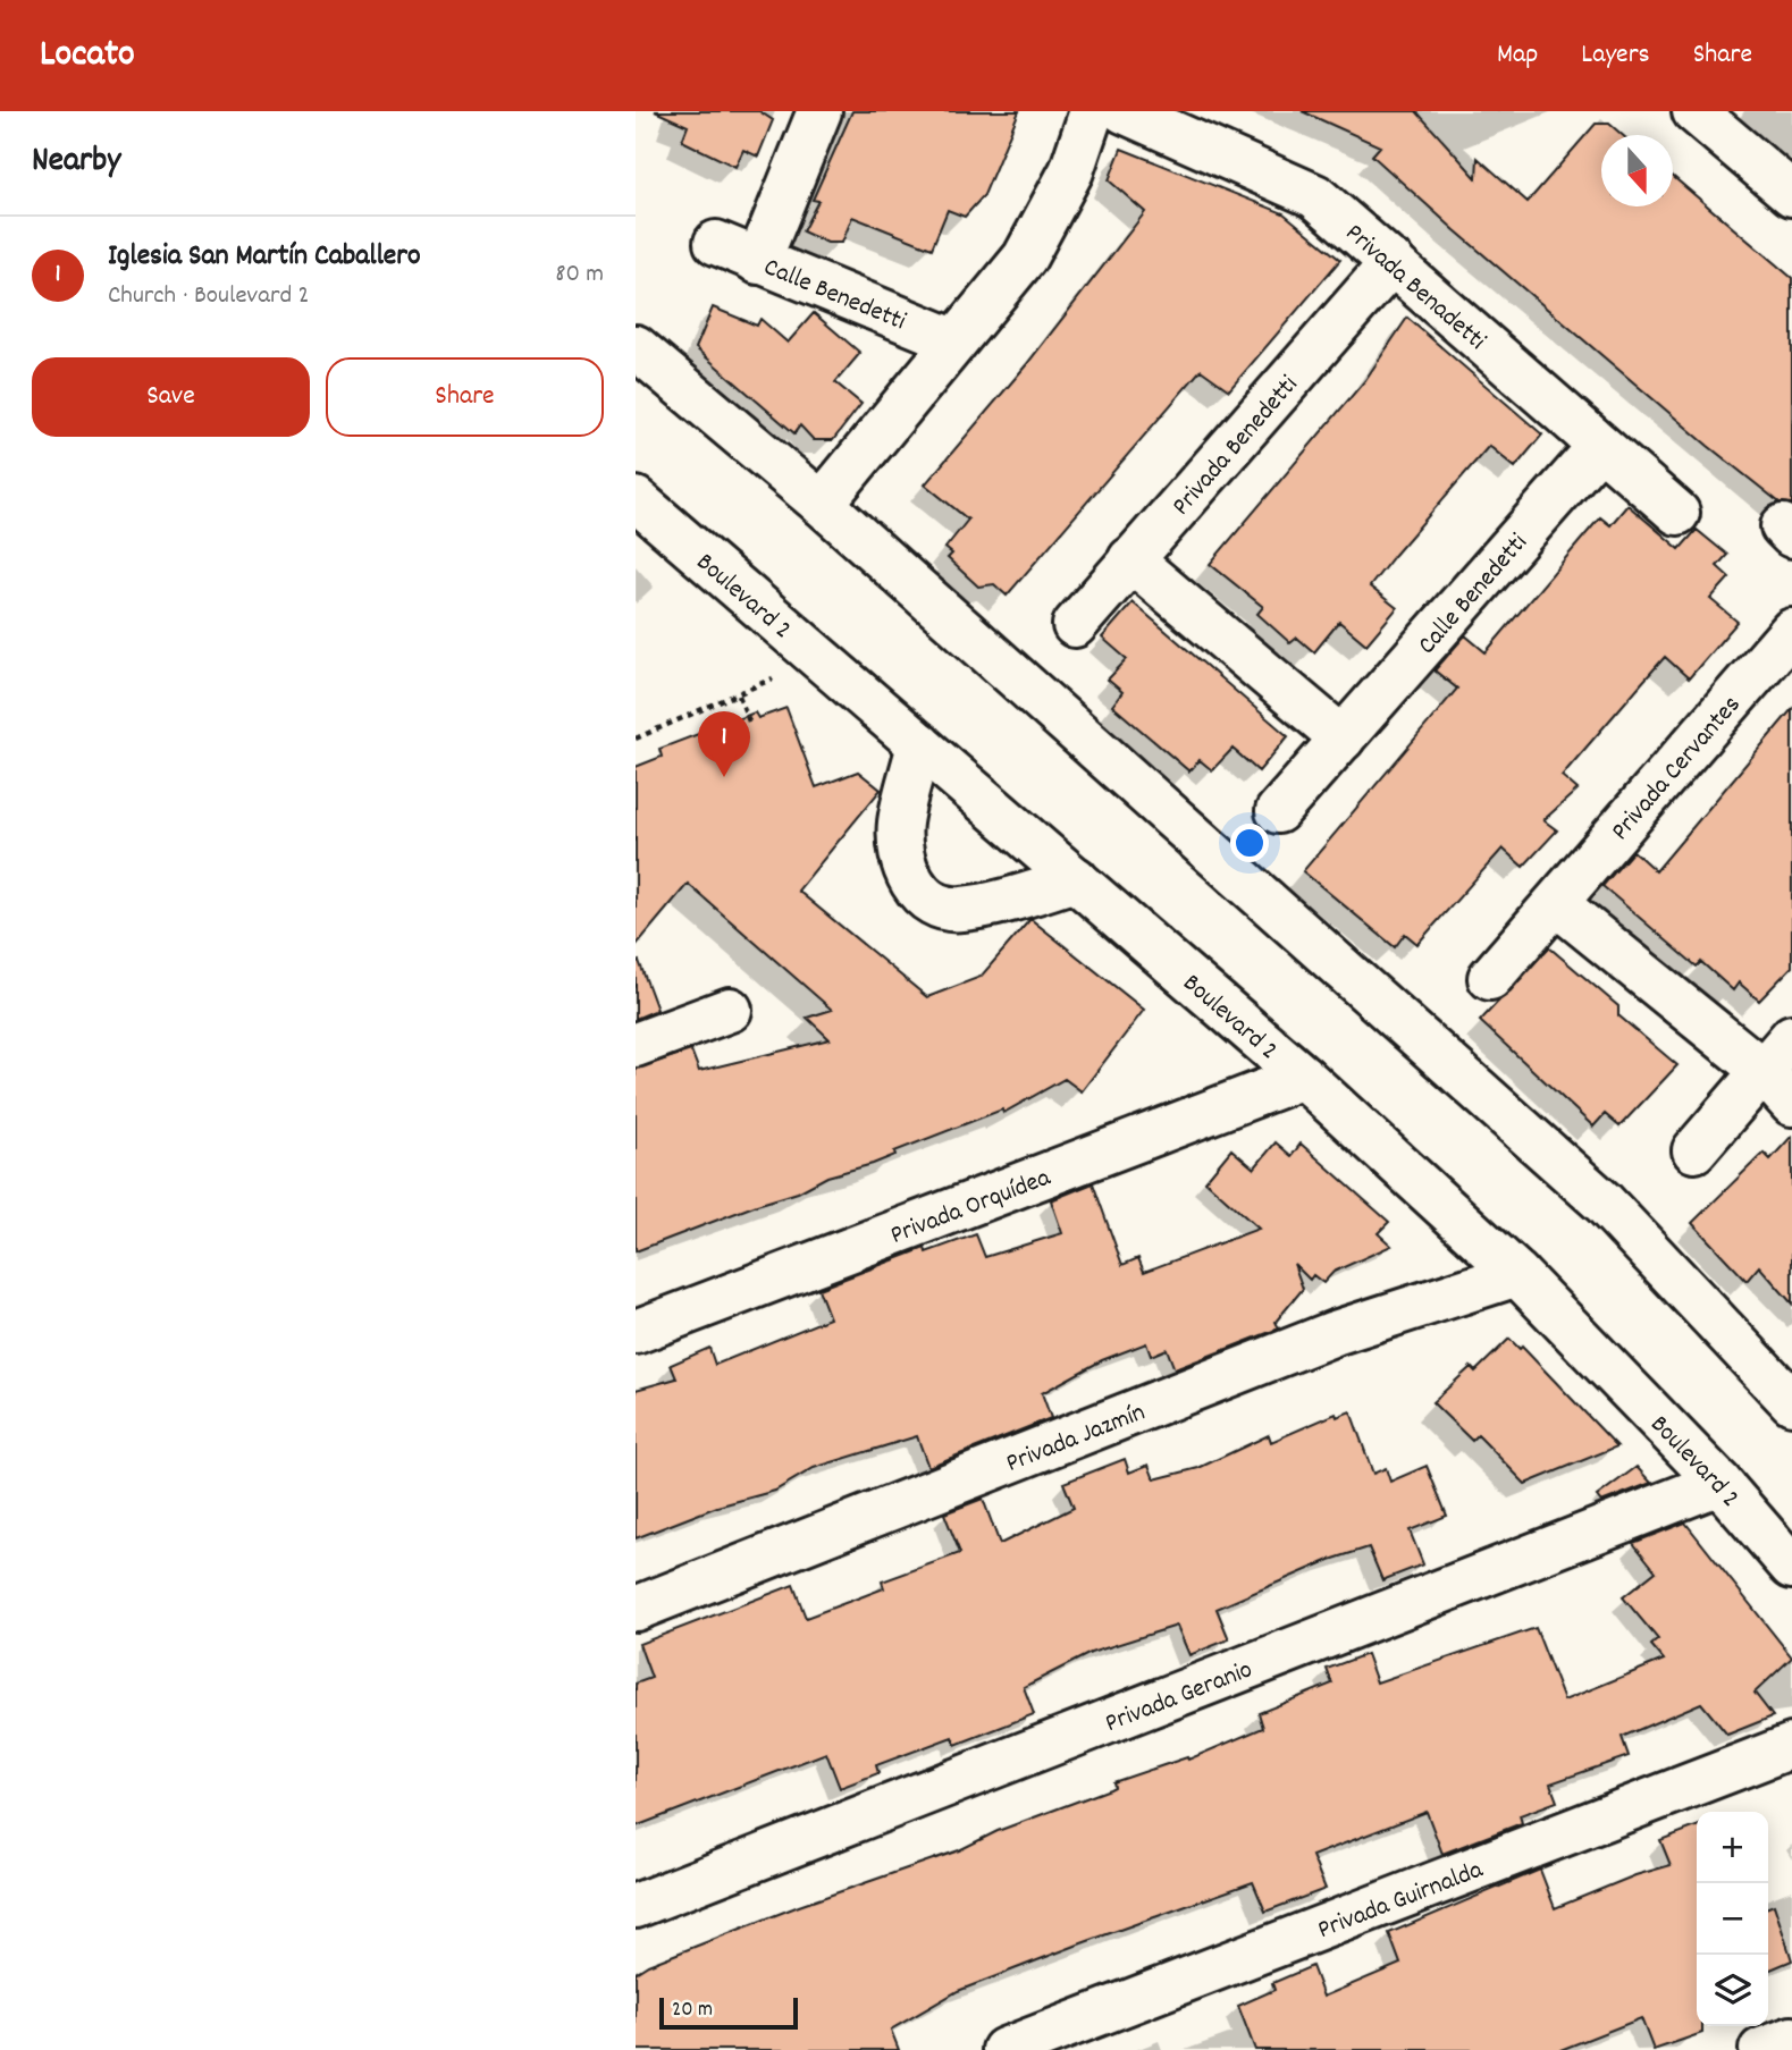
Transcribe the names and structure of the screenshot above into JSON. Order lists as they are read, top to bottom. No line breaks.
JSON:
{"streets":{"street":["Privada Benadetti","Calle Benedetti","Privada Benedetti","Boulevard 2","Privada Cervantes","Privada Orquídea","Privada Jazmín","Privada Geranio","Privada Guirnalda"]},"crossings":[["Privada Benadetti","Calle Benedetti"],["Privada Benadetti","Privada Benedetti"],["Boulevard 2","Privada Orquídea"],["Boulevard 2","Privada Jazmín"],["Boulevard 2","Privada Geranio"]],"scale_bar":"20 m","north":"bottom","page":{"header":"Locato","nav":["Map","Layers","Share"],"heading":"Nearby","list":[{"mark":"1","name":"Iglesia San Martín Caballero","note":"Church · Boulevard 2","value":"80 m"}],"buttons":["Save","Share"],"pins":"1","map_buttons":["+","−"],"scale":"20 m"}}
